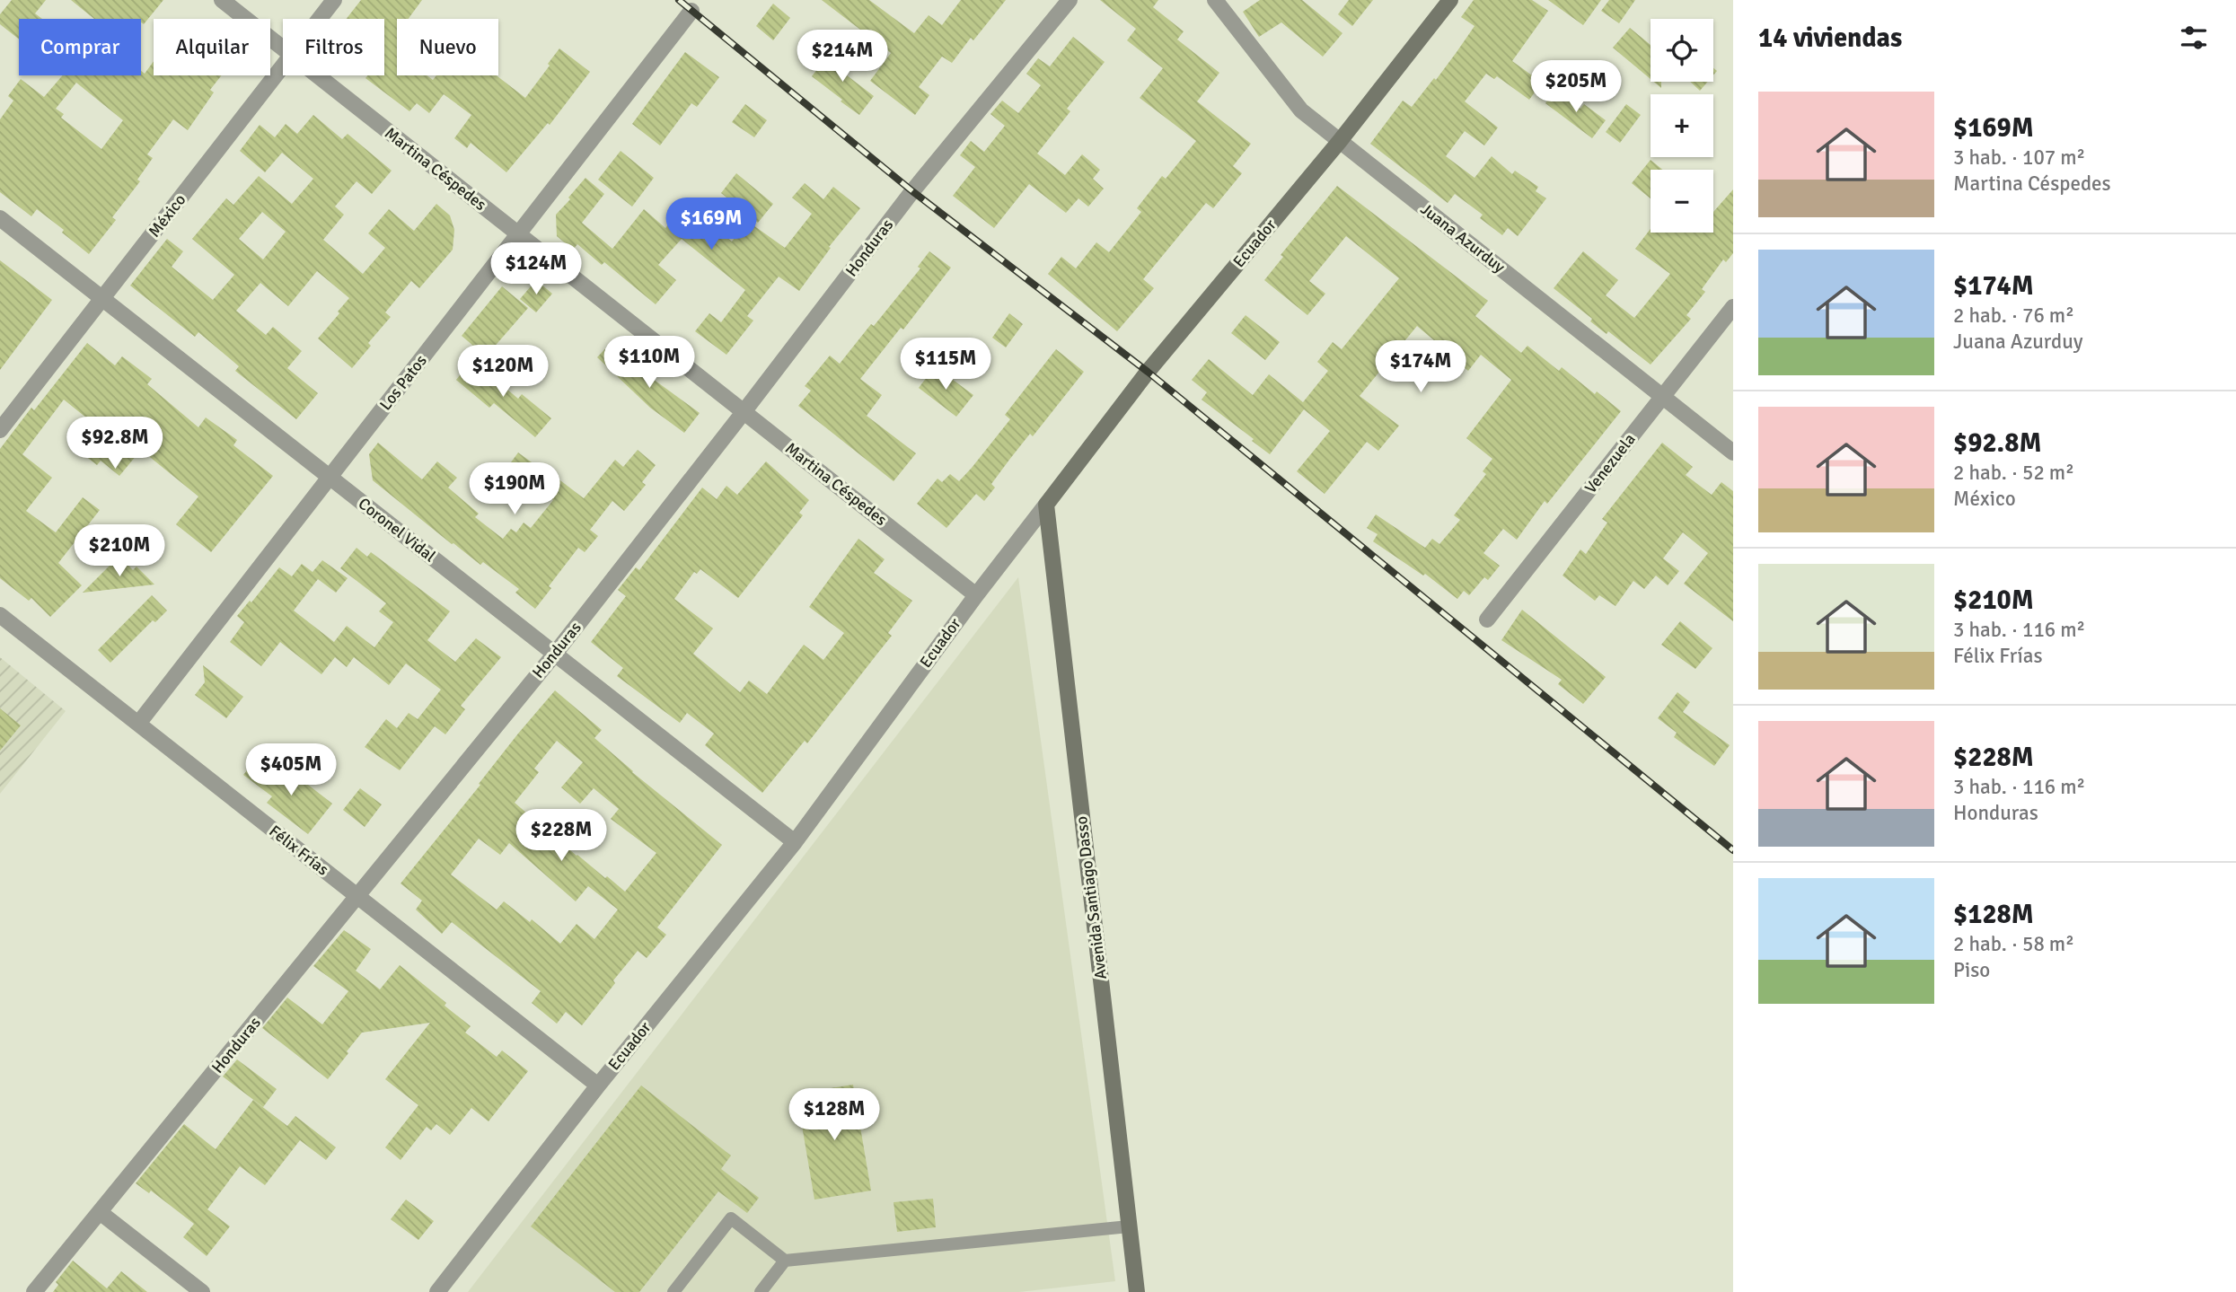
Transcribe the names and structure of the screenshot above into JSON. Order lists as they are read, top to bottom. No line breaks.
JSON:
{"streets":{"main road":["Ecuador","Avenida Santiago Dasso"],"street":["Martina Céspedes","México","Juana Azurduy","Honduras","Los Patos","Venezuela","Coronel Vidal","Félix Frías"]},"crossings":[["Martina Céspedes","Ecuador"],["Martina Céspedes","Honduras"],["Martina Céspedes","Los Patos"],["México","Coronel Vidal"],["Juana Azurduy","Ecuador"],["Juana Azurduy","Venezuela"],["Ecuador","Coronel Vidal"],["Ecuador","Félix Frías"],["Ecuador","Avenida Santiago Dasso"],["Honduras","Coronel Vidal"],["Honduras","Félix Frías"],["Los Patos","Coronel Vidal"],["Los Patos","Félix Frías"]],"page":{"heading":"14 viviendas","map_buttons":["+","−"],"chip":["Comprar","Alquilar","Filtros","Nuevo"],"price":["$214M","$205M","$169M","$124M","$110M","$115M","$174M","$120M","$92.8M","$190M","$210M","$405M","$228M","$128M"],"list":[{"name":"$169M","note":"3 hab. · 107 m² · Martina Céspedes"},{"name":"$174M","note":"2 hab. · 76 m² · Juana Azurduy"},{"name":"$92.8M","note":"2 hab. · 52 m² · México"},{"name":"$210M","note":"3 hab. · 116 m² · Félix Frías"},{"name":"$228M","note":"3 hab. · 116 m² · Honduras"},{"name":"$128M","note":"2 hab. · 58 m² · Piso"}]}}
